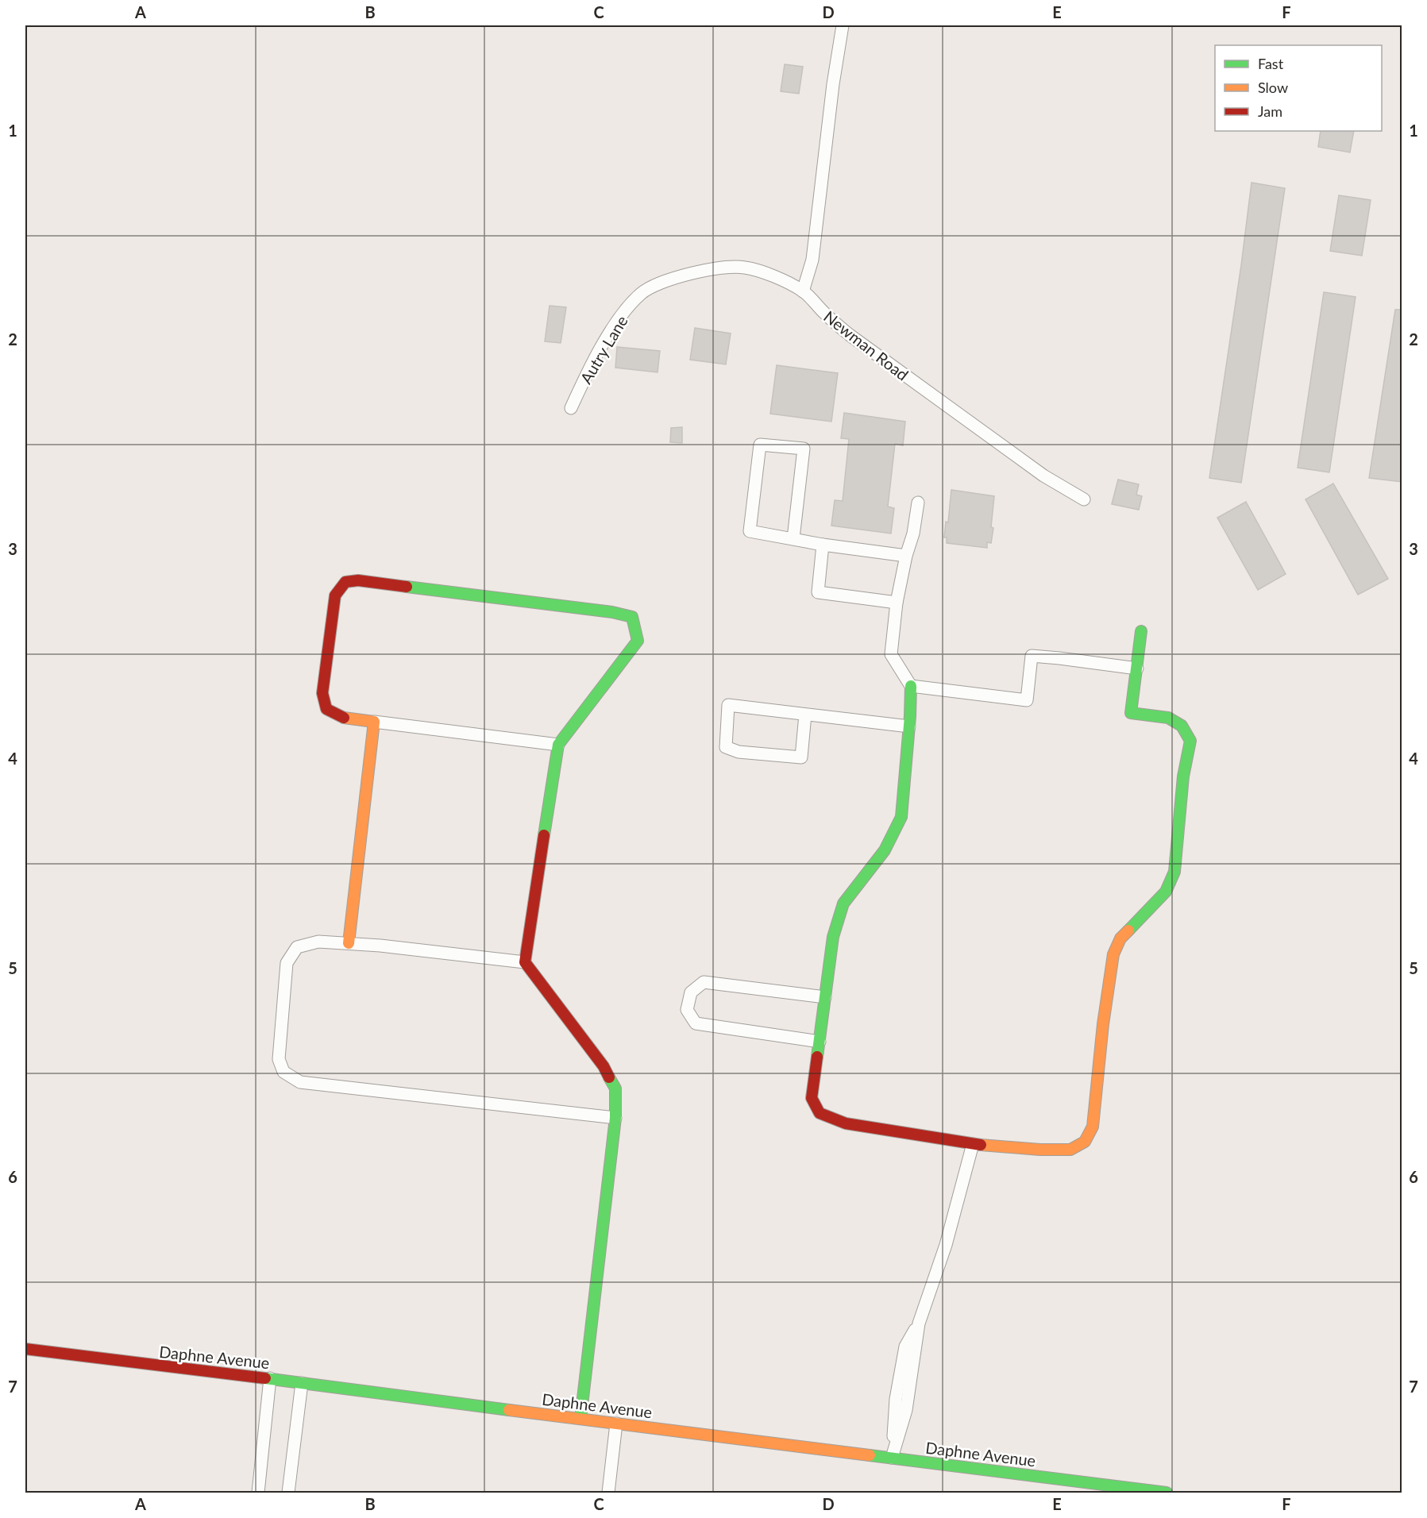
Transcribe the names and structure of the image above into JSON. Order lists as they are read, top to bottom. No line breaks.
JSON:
{"streets":{"street":["Newman Road","Autry Lane","Daphne Avenue"]},"crossings":[["Newman Road","Autry Lane"]],"legend":["Fast","Slow","Jam"],"grid":{"columns":["A","B","C","D","E","F"],"rows":["1","2","3","4","5","6","7"]}}
